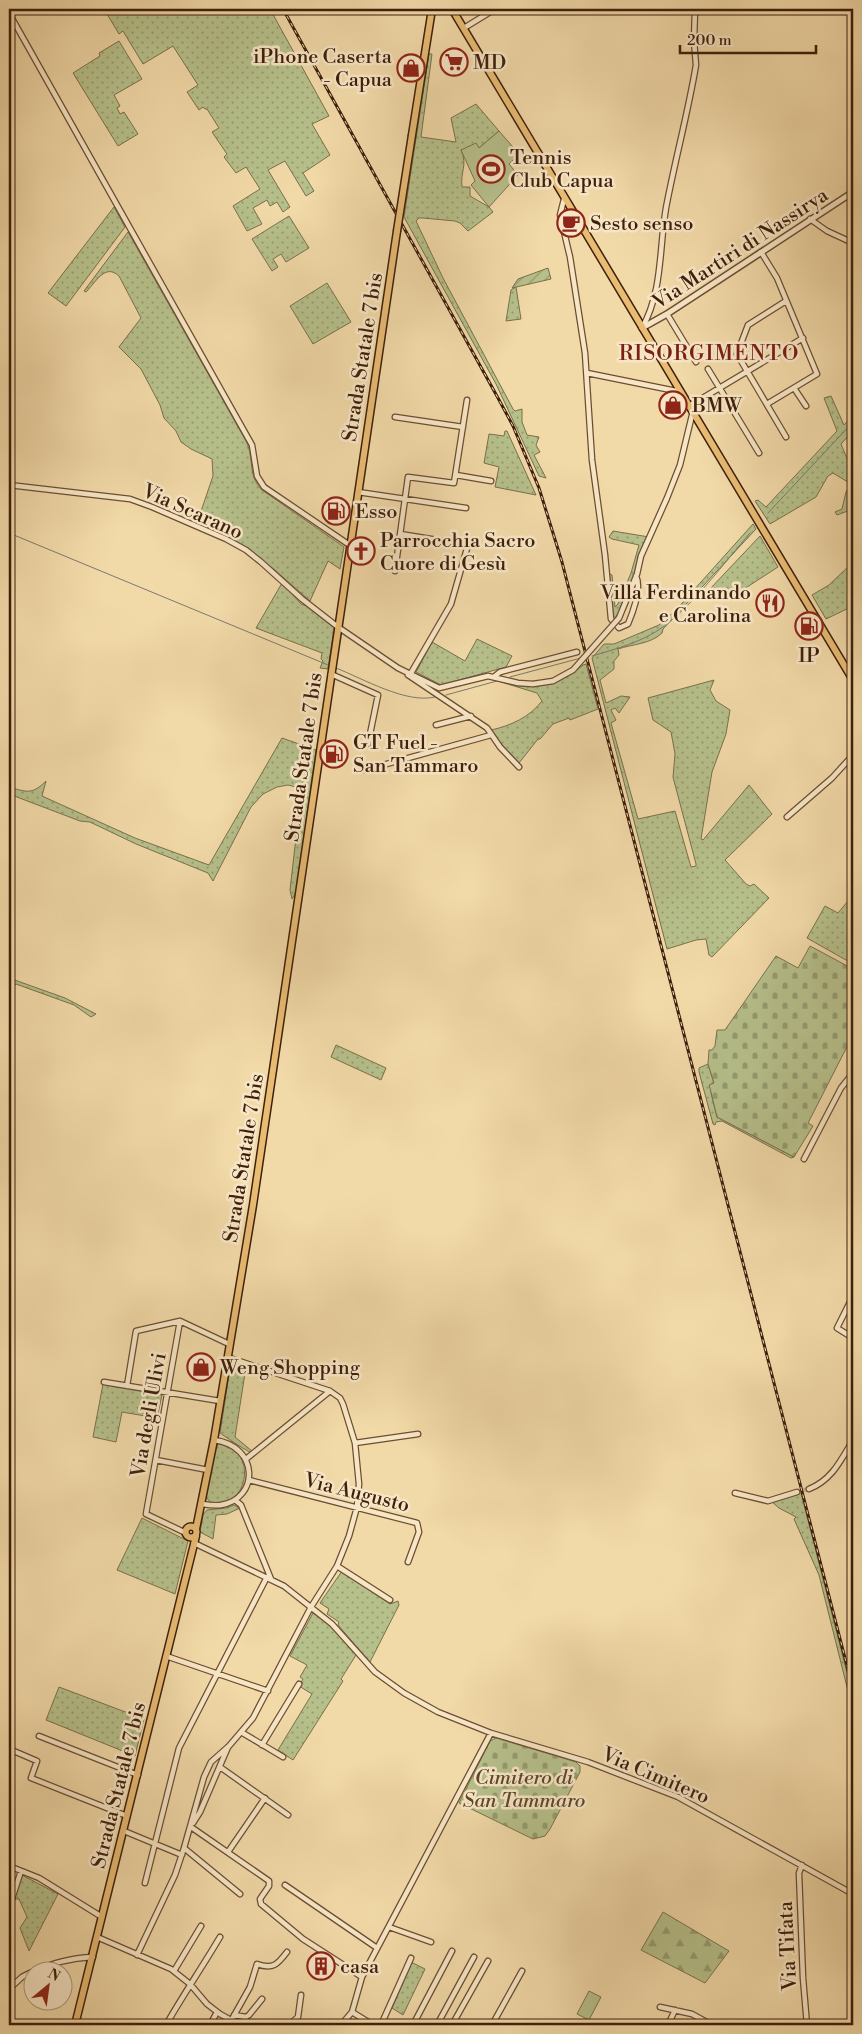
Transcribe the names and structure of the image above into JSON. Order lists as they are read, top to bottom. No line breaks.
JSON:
{"streets":{"main road":["Strada Statale 7 bis"],"street":["Via Martiri di Nassirya","Via Scarano","Via degli Ulivi","Via Augusto","Via Cimitero","Via Tifata"]},"crossings":[["Strada Statale 7 bis","Via Scarano"],["Strada Statale 7 bis","Via degli Ulivi"],["Strada Statale 7 bis","Via Cimitero"],["Via degli Ulivi","Via Cimitero"],["Via Cimitero","Via Tifata"]],"districts":["RISORGIMENTO"],"parks":["Cimitero di San Tammaro"],"places":{"supermarket":["MD"],"shop":["iPhone Caserta - Capua","BMW","Weng Shopping"],"sports":["Tennis Club Capua"],"cafe":["Sesto senso"],"fuel station":["Esso","IP","GT Fuel - San Tammaro"],"church":["Parrocchia Sacro Cuore di Gesù"],"restaurant":["Villa Ferdinando e Carolina"],"building":["casa"]},"scale_bar":"200 m","north":"top right"}
